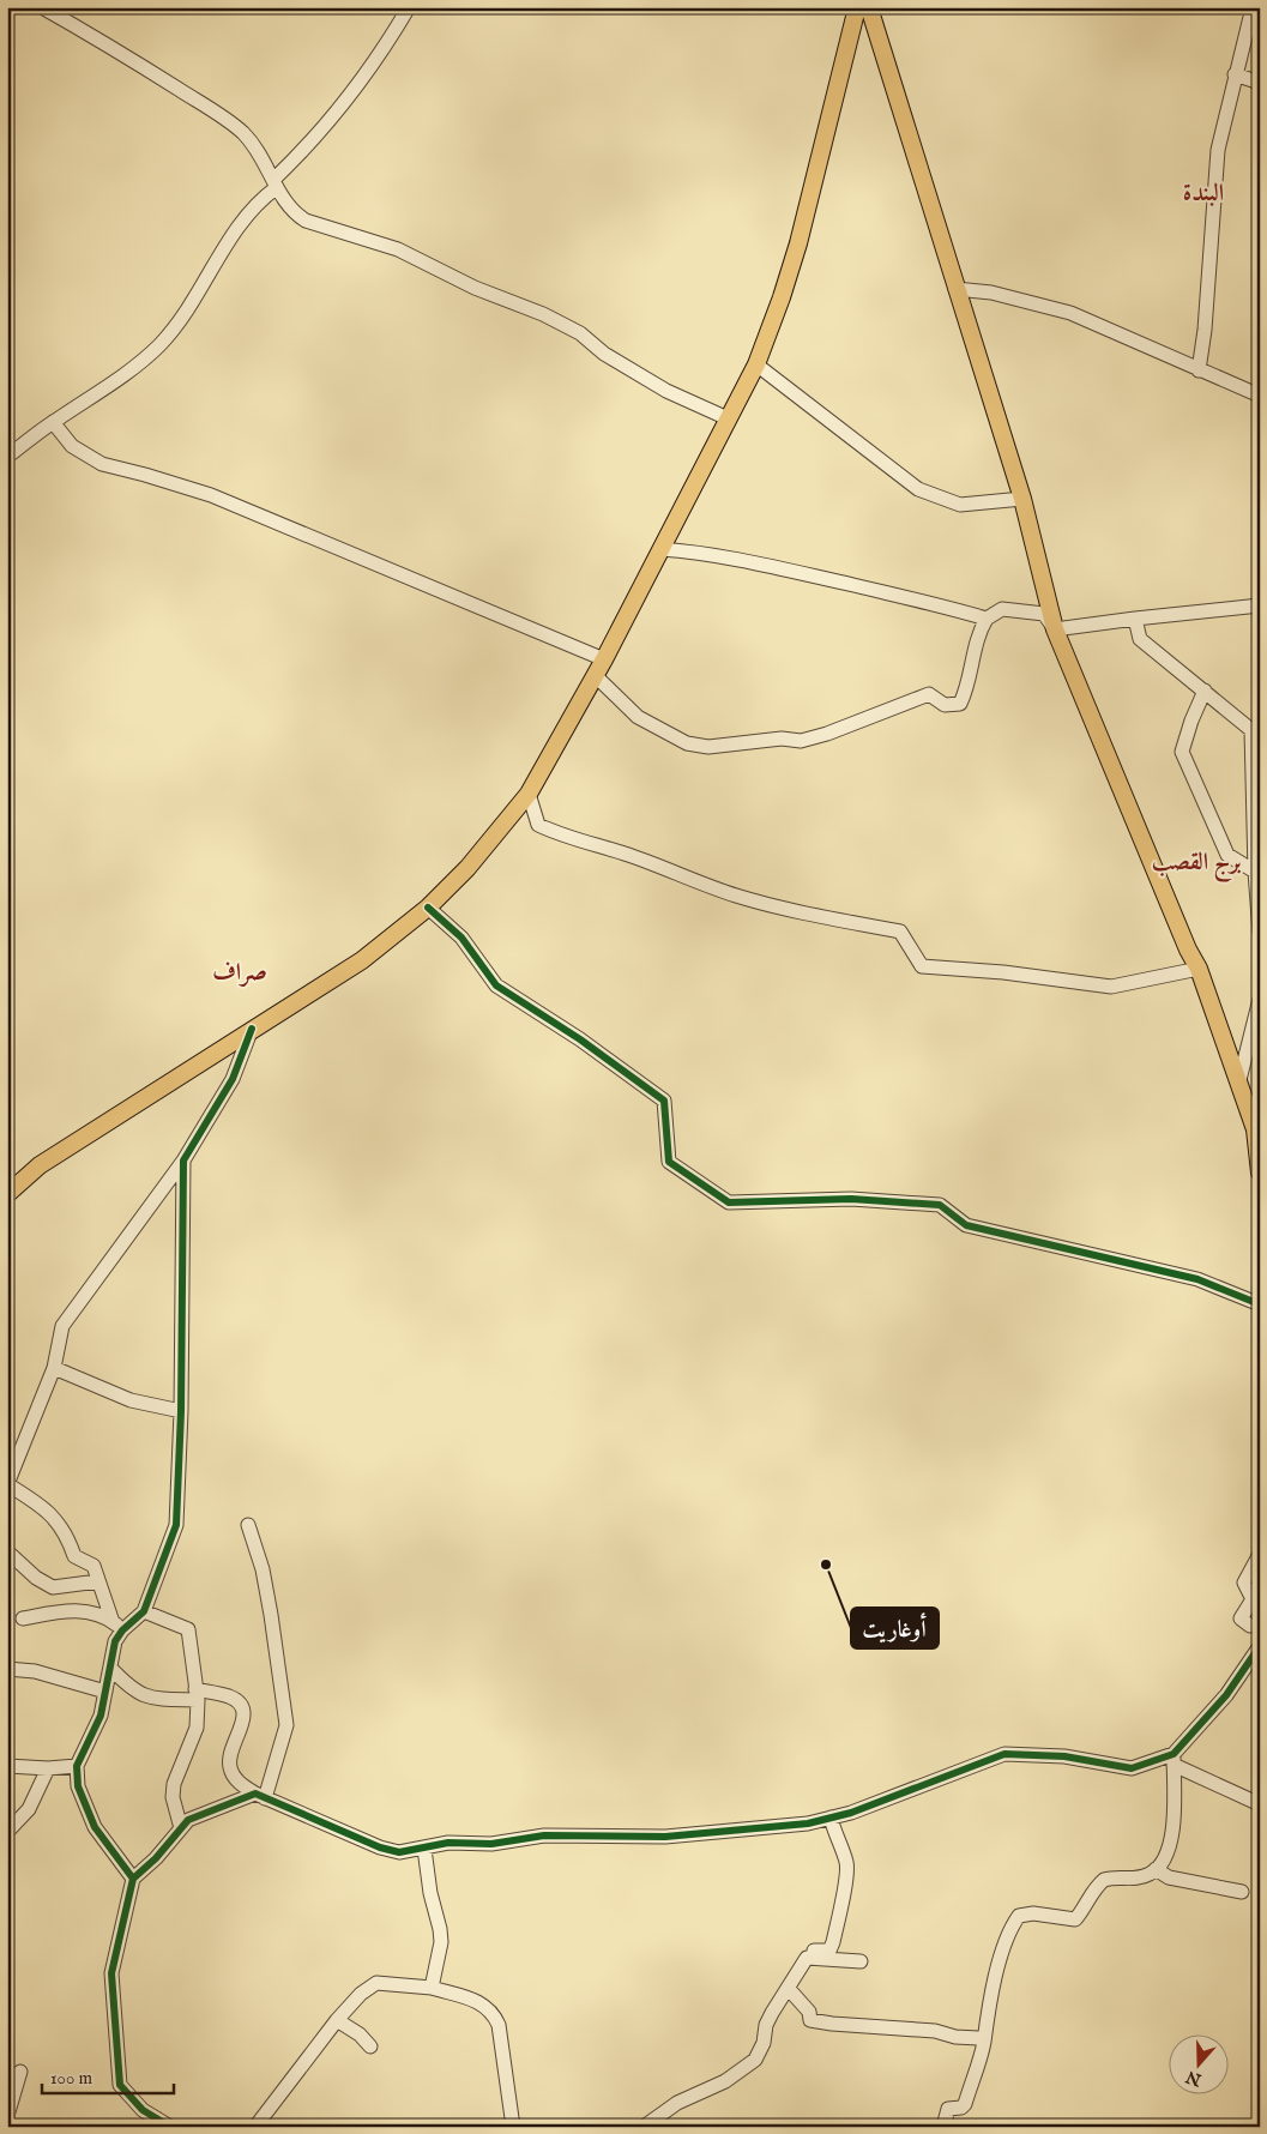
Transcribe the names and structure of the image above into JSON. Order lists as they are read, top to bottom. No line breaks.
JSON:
{"districts":["البندة","برج القصب","صراف"],"places":["أوغاريت"],"scale_bar":"100 m","north":"bottom"}
